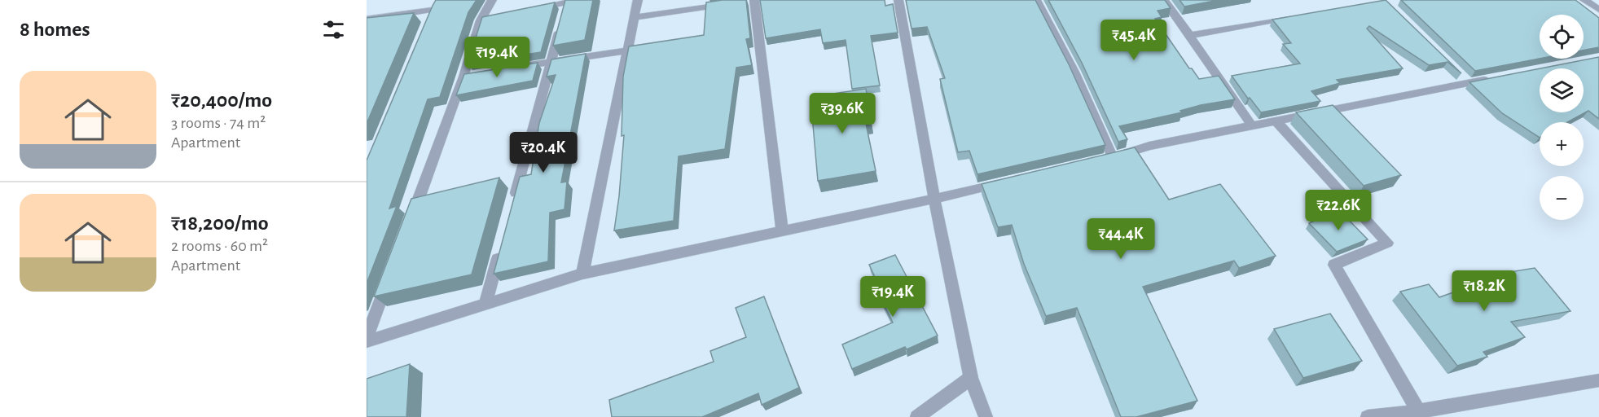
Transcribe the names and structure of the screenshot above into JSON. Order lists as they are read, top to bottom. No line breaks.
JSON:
{"page":{"heading":"8 homes","map_buttons":["+","−"],"price":["₹45.4K","₹19.4K","₹39.6K","₹20.4K","₹22.6K","₹44.4K","₹18.2K","₹19.4K"],"list":[{"name":"₹20,400/mo","note":"3 rooms · 74 m² · Apartment"},{"name":"₹18,200/mo","note":"2 rooms · 60 m² · Apartment"}]}}
